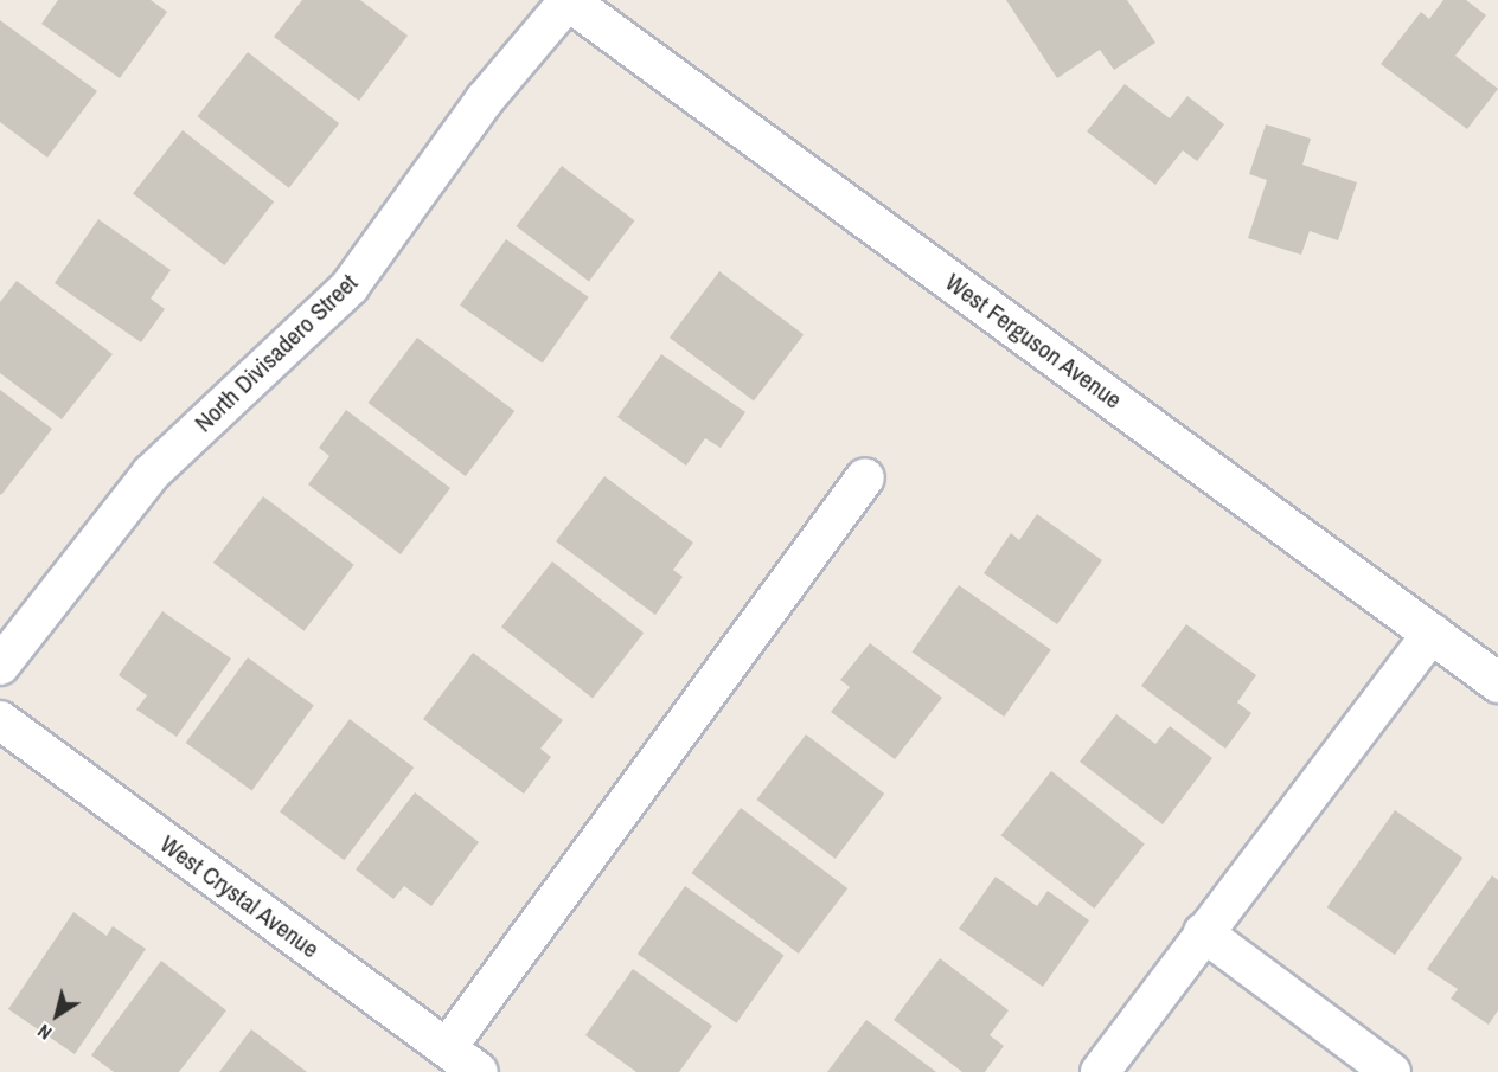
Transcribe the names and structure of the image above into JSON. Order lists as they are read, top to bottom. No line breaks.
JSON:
{"streets":{"street":["West Ferguson Avenue","North Divisadero Street","West Crystal Avenue"]},"crossings":[["West Ferguson Avenue","North Divisadero Street"]],"north":"bottom left"}
